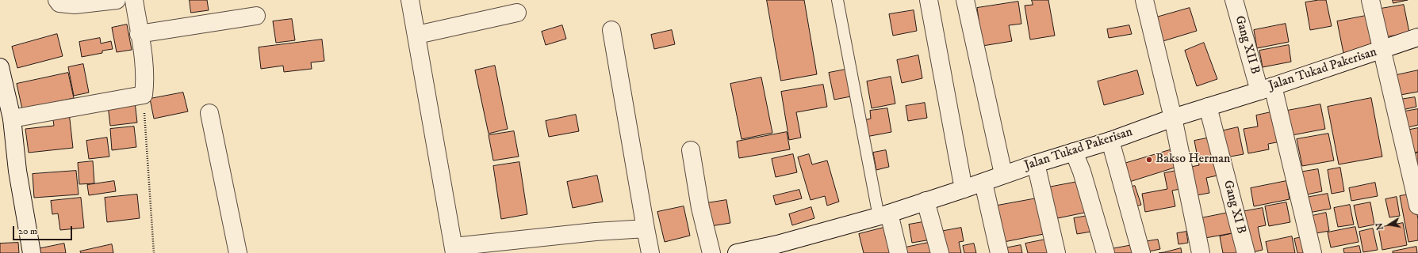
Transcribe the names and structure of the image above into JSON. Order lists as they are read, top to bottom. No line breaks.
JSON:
{"streets":{"street":["Gang XII B","Jalan Tukad Pakerisan","Gang XI B"]},"crossings":[["Gang XII B","Jalan Tukad Pakerisan"],["Jalan Tukad Pakerisan","Gang XI B"]],"places":["Bakso Herman"],"scale_bar":"20 m","north":"left"}
